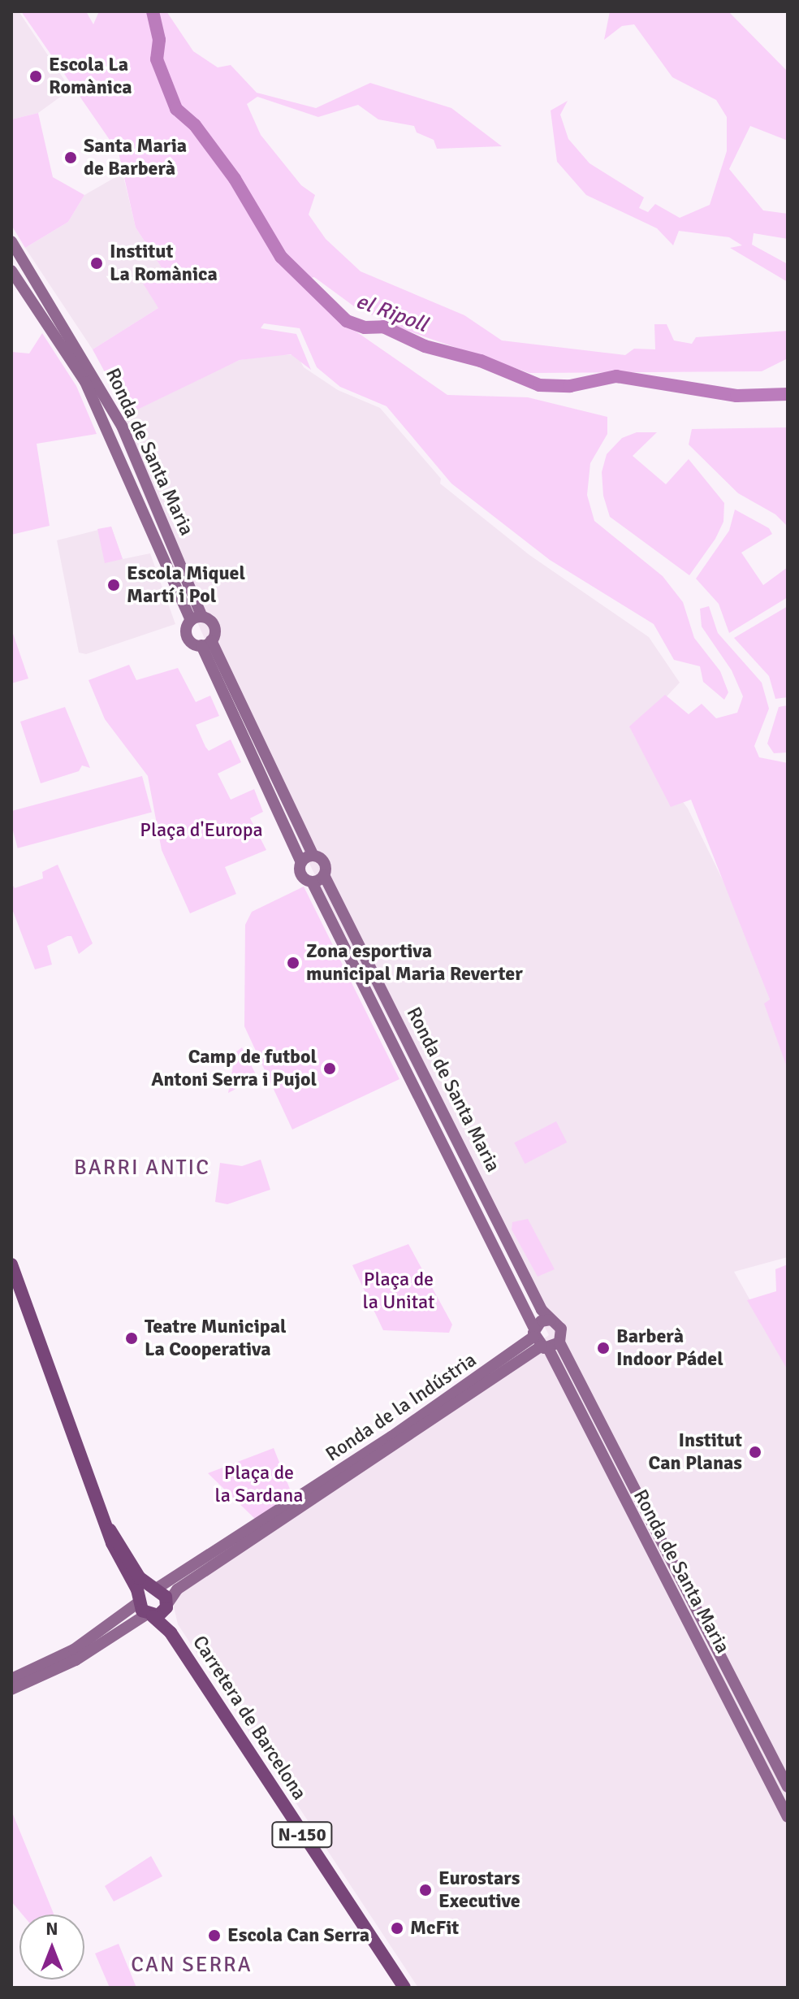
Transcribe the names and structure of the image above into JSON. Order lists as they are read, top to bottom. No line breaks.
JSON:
{"streets":{"main road":["Carretera de Barcelona","N-150"],"street":["Ronda de Santa Maria","Ronda de la Indústria"]},"crossings":[["Ronda de Santa Maria","Ronda de la Indústria"],["Ronda de la Indústria","Carretera de Barcelona"],["Ronda de la Indústria","N-150"],["Carretera de Barcelona","N-150"]],"districts":["BARRI ANTIC","CAN SERRA"],"water":["el Ripoll"],"parks":["Plaça d'Europa","Plaça de la Unitat","Plaça de la Sardana"],"places":["Escola La Romànica","Santa Maria de Barberà","Institut La Romànica","Escola Miquel Martí i Pol","Zona esportiva municipal Maria Reverter","Camp de futbol Antoni Serra i Pujol","Teatre Municipal La Cooperativa","Barberà Indoor Pádel","Institut Can Planas","Eurostars Executive","McFit","Escola Can Serra"],"north":"top"}
